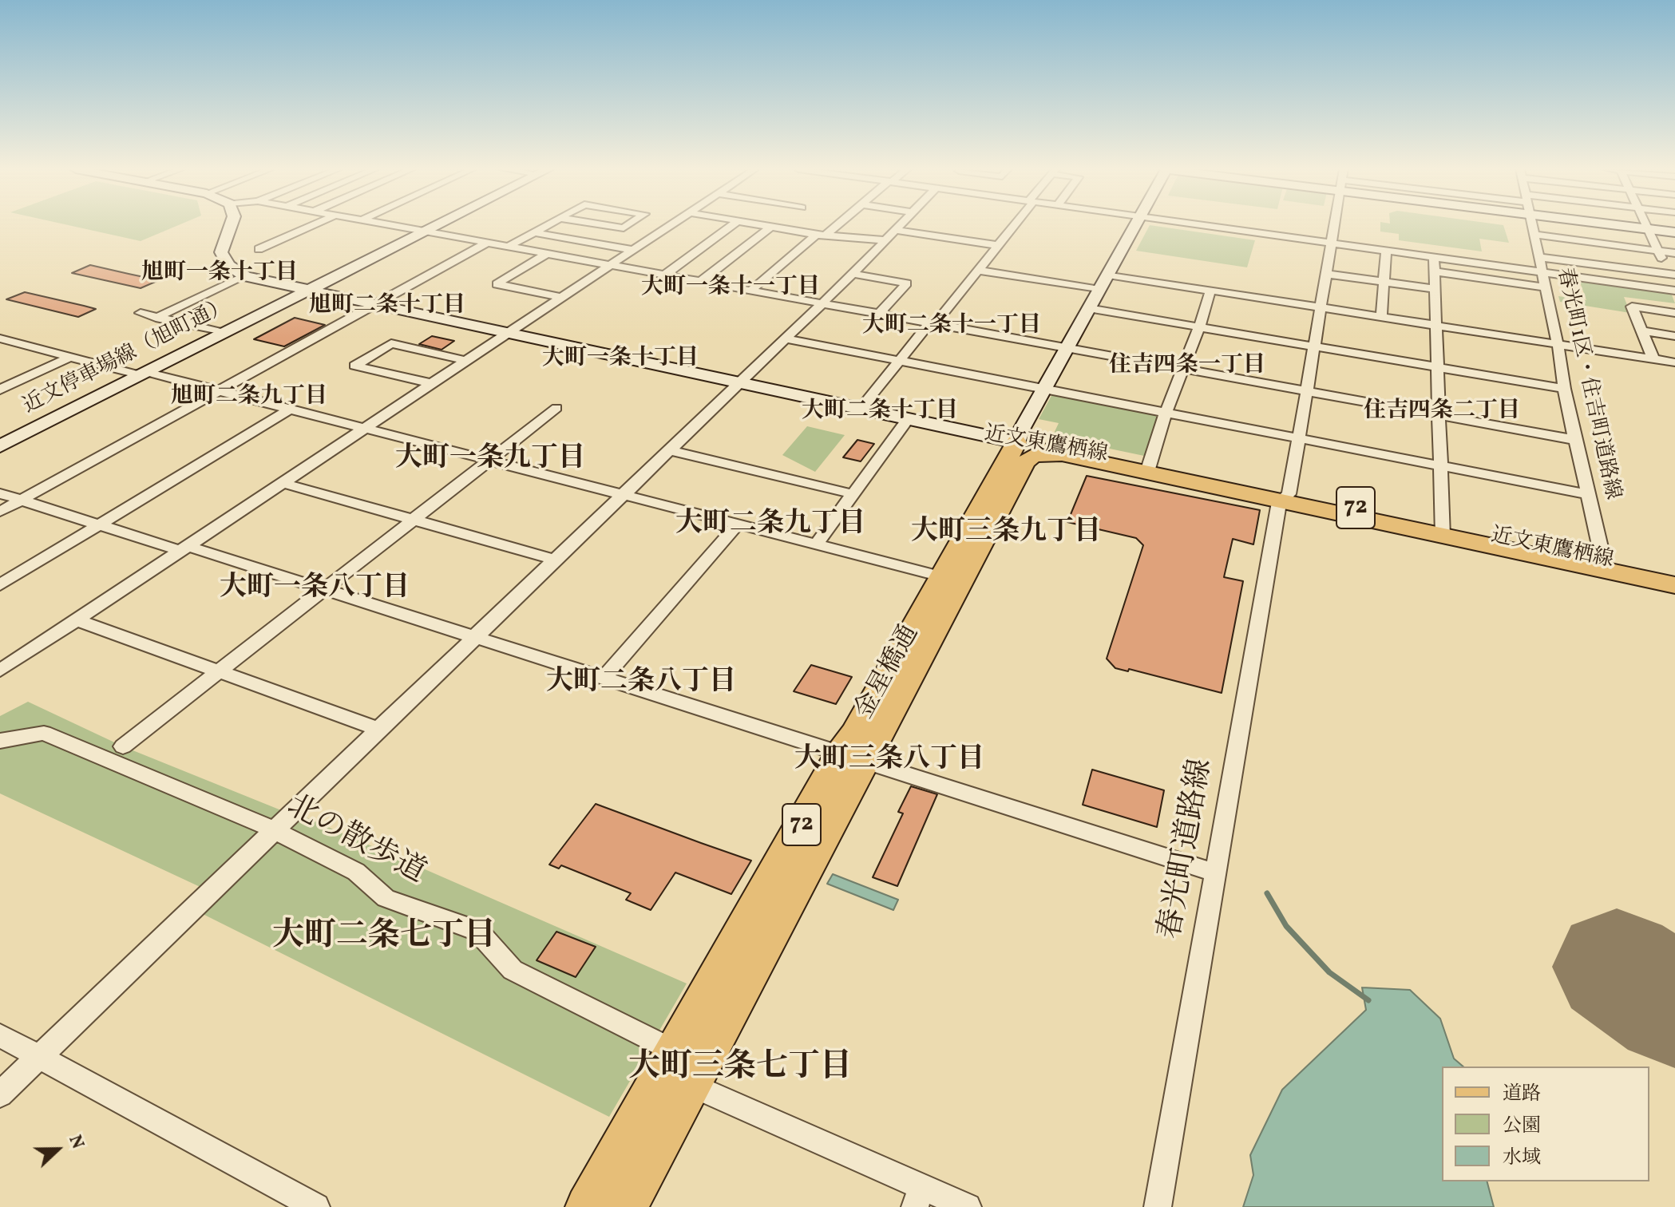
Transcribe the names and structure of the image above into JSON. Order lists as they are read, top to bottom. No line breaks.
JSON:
{"streets":{"main road":["近文東鷹栖線","72","金星橋通"],"street":["近文停車場線（旭町通）","春光町1区・住吉町道路線","北の散歩道","春光町道路線"]},"crossings":[["近文停車場線（旭町通）","近文東鷹栖線"],["春光町1区・住吉町道路線","近文東鷹栖線"],["近文東鷹栖線","金星橋通"],["近文東鷹栖線","春光町道路線"],["金星橋通","北の散歩道"]],"districts":["旭町一条十丁目","大町一条十一丁目","旭町二条十丁目","大町二条十一丁目","大町一条十丁目","住吉四条一丁目","旭町二条九丁目","大町二条十丁目","住吉四条二丁目","大町一条九丁目","大町二条九丁目","大町三条九丁目","大町一条八丁目","大町二条八丁目","大町三条八丁目","大町二条七丁目","大町三条七丁目"],"legend":["道路","公園","水域"],"north":"right"}
